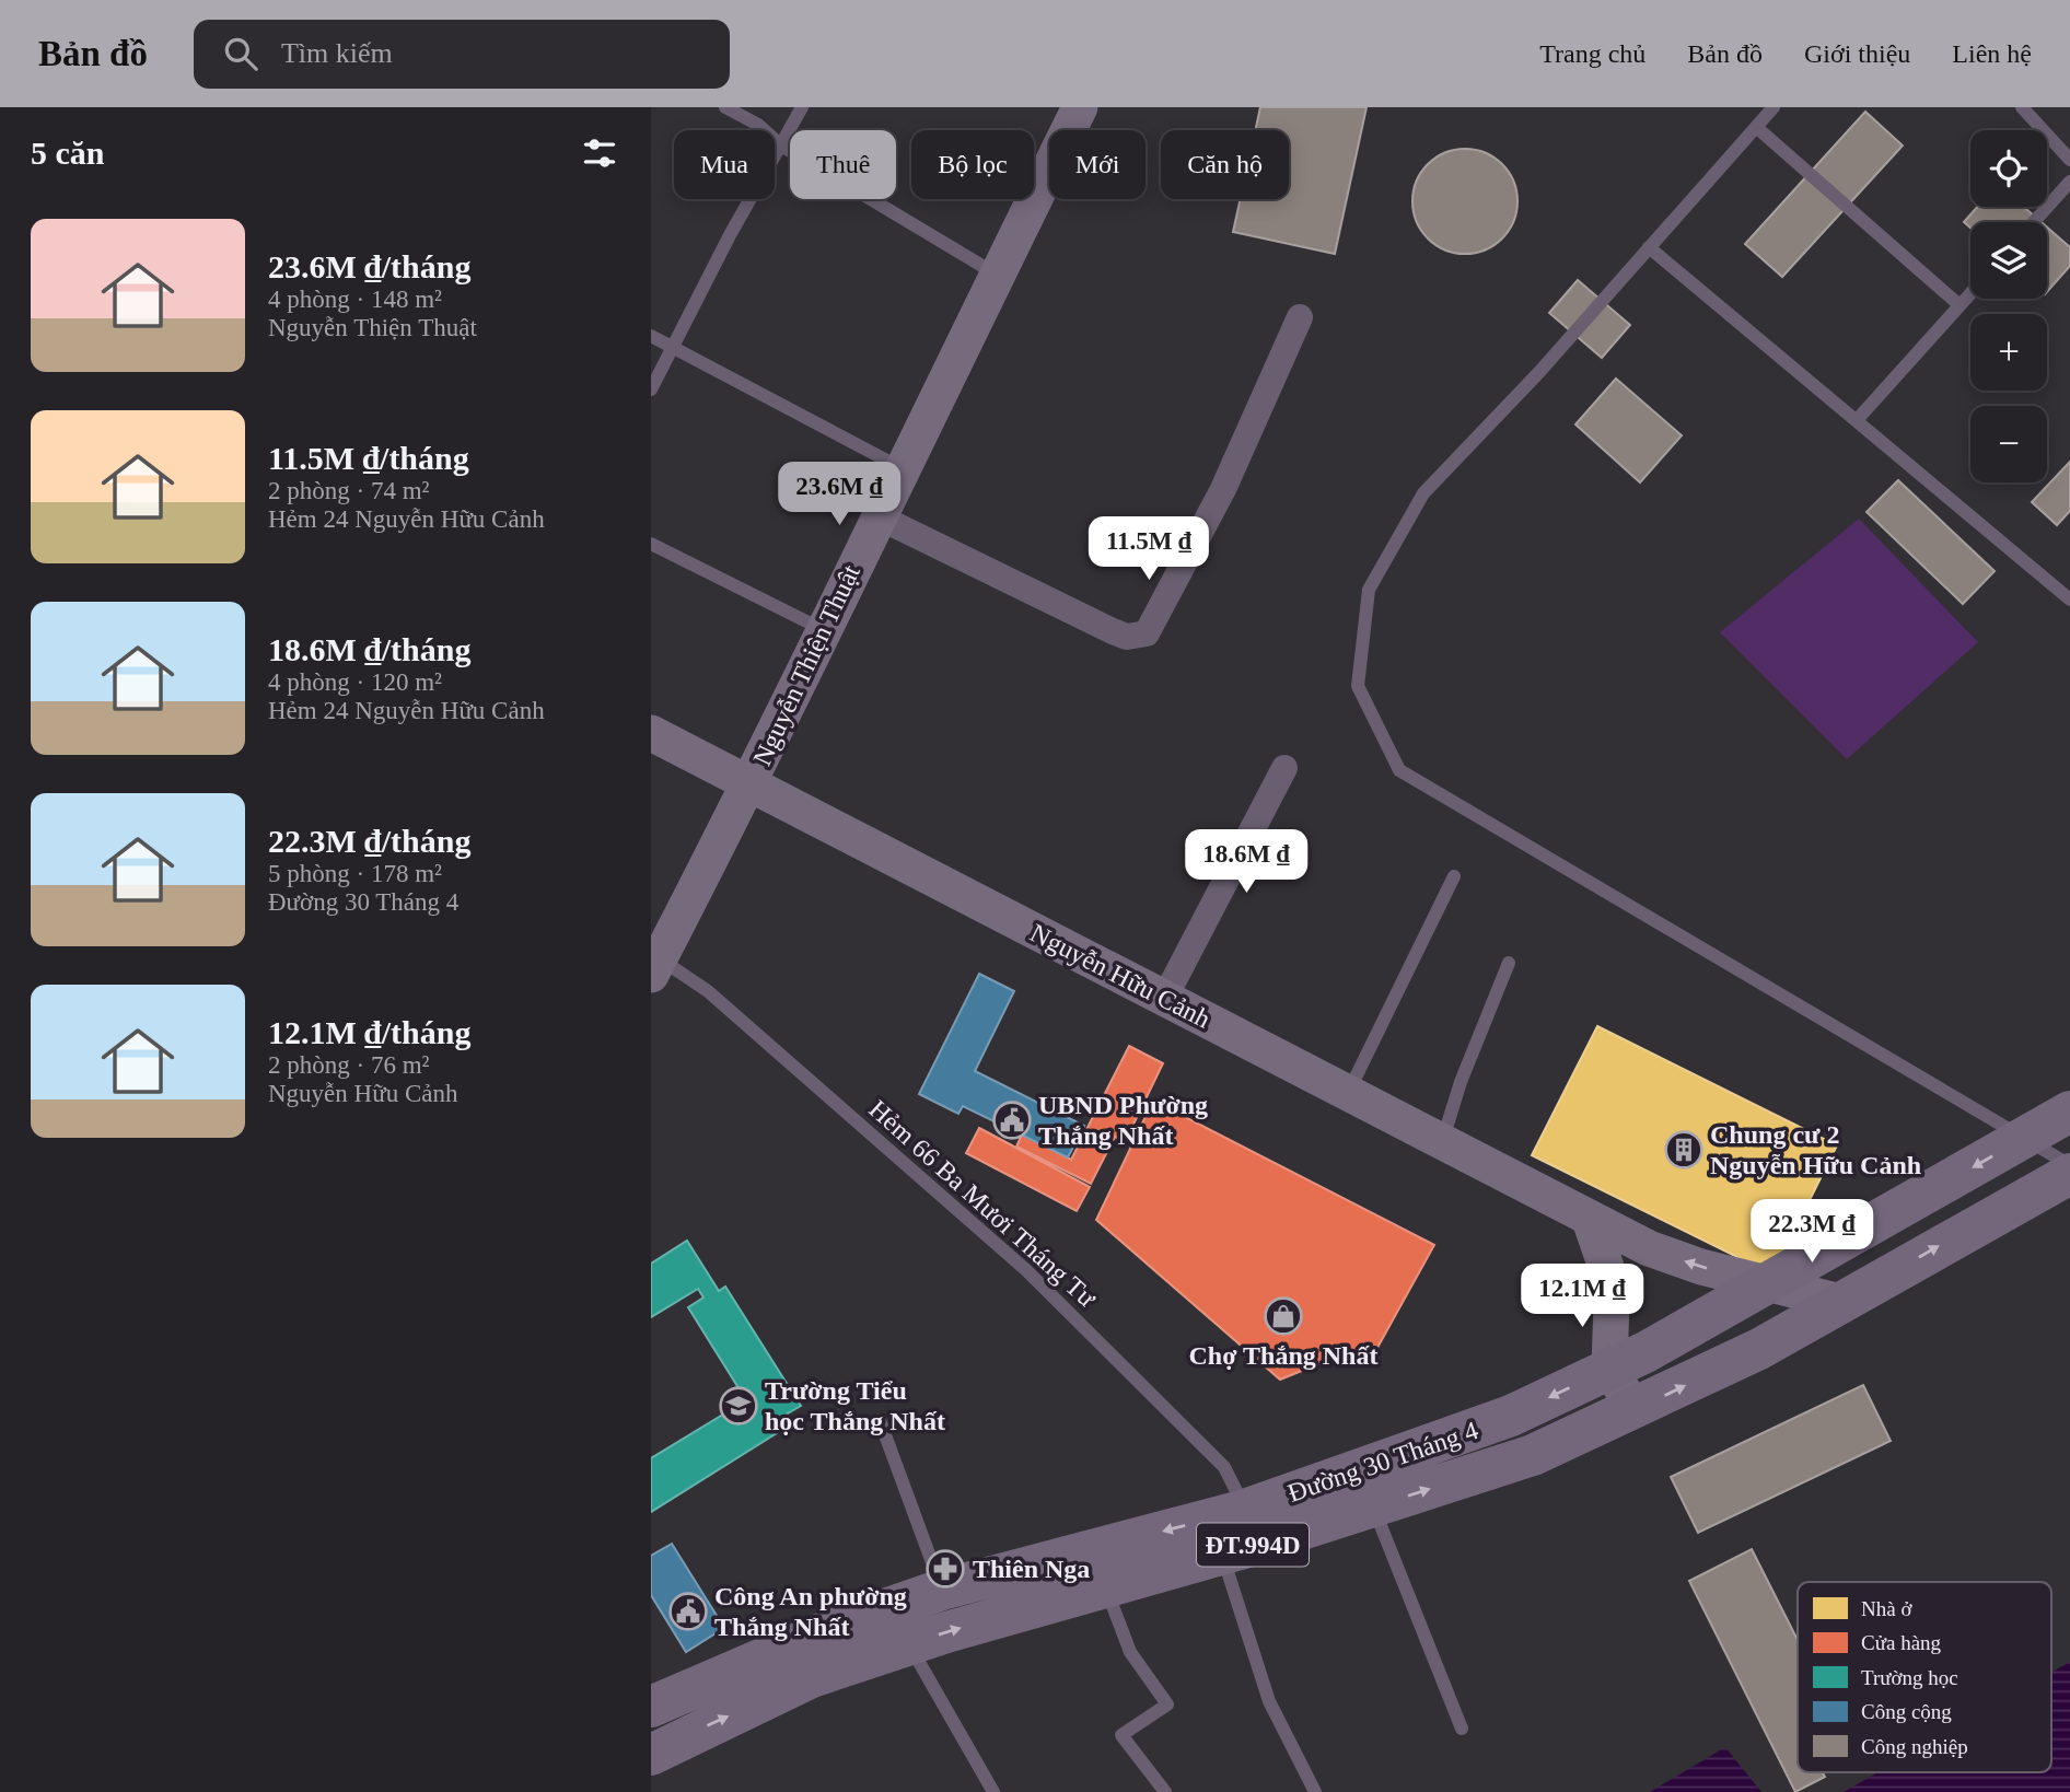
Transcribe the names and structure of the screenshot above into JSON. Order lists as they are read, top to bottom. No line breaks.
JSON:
{"streets":{"main road":["Đường 30 Tháng 4","ĐT.994D"],"street":["Nguyễn Thiện Thuật","Nguyễn Hữu Cảnh"],"lane":["Hẻm 66 Ba Mươi Tháng Tư"]},"crossings":[["Nguyễn Thiện Thuật","Nguyễn Hữu Cảnh"],["Nguyễn Thiện Thuật","Hẻm 66 Ba Mươi Tháng Tư"],["Nguyễn Hữu Cảnh","Đường 30 Tháng 4"],["Hẻm 66 Ba Mươi Tháng Tư","Đường 30 Tháng 4"]],"places":{"public building":["UBND Phường Thắng Nhất","Công An phường Thắng Nhất"],"building":["Chung cư 2 Nguyễn Hữu Cảnh"],"shop":["Chợ Thắng Nhất"],"school or university":["Trường Tiểu học Thắng Nhất"],"pharmacy":["Thiên Nga"]},"legend":["Nhà ở","Cửa hàng","Trường học","Công cộng","Công nghiệp"],"page":{"header":"Bản đồ","search":"Tìm kiếm","nav":["Trang chủ","Bản đồ","Giới thiệu","Liên hệ"],"heading":"5 căn","map_buttons":["+","−"],"chip":["Mua","Thuê","Bộ lọc","Mới","Căn hộ"],"list":[{"name":"23.6M ₫/tháng","note":"4 phòng · 148 m² · Nguyễn Thiện Thuật"},{"name":"11.5M ₫/tháng","note":"2 phòng · 74 m² · Hẻm 24 Nguyễn Hữu Cảnh"},{"name":"18.6M ₫/tháng","note":"4 phòng · 120 m² · Hẻm 24 Nguyễn Hữu Cảnh"},{"name":"22.3M ₫/tháng","note":"5 phòng · 178 m² · Đường 30 Tháng 4"},{"name":"12.1M ₫/tháng","note":"2 phòng · 76 m² · Nguyễn Hữu Cảnh"}],"price":["23.6M ₫","11.5M ₫","18.6M ₫","22.3M ₫","12.1M ₫"]}}
